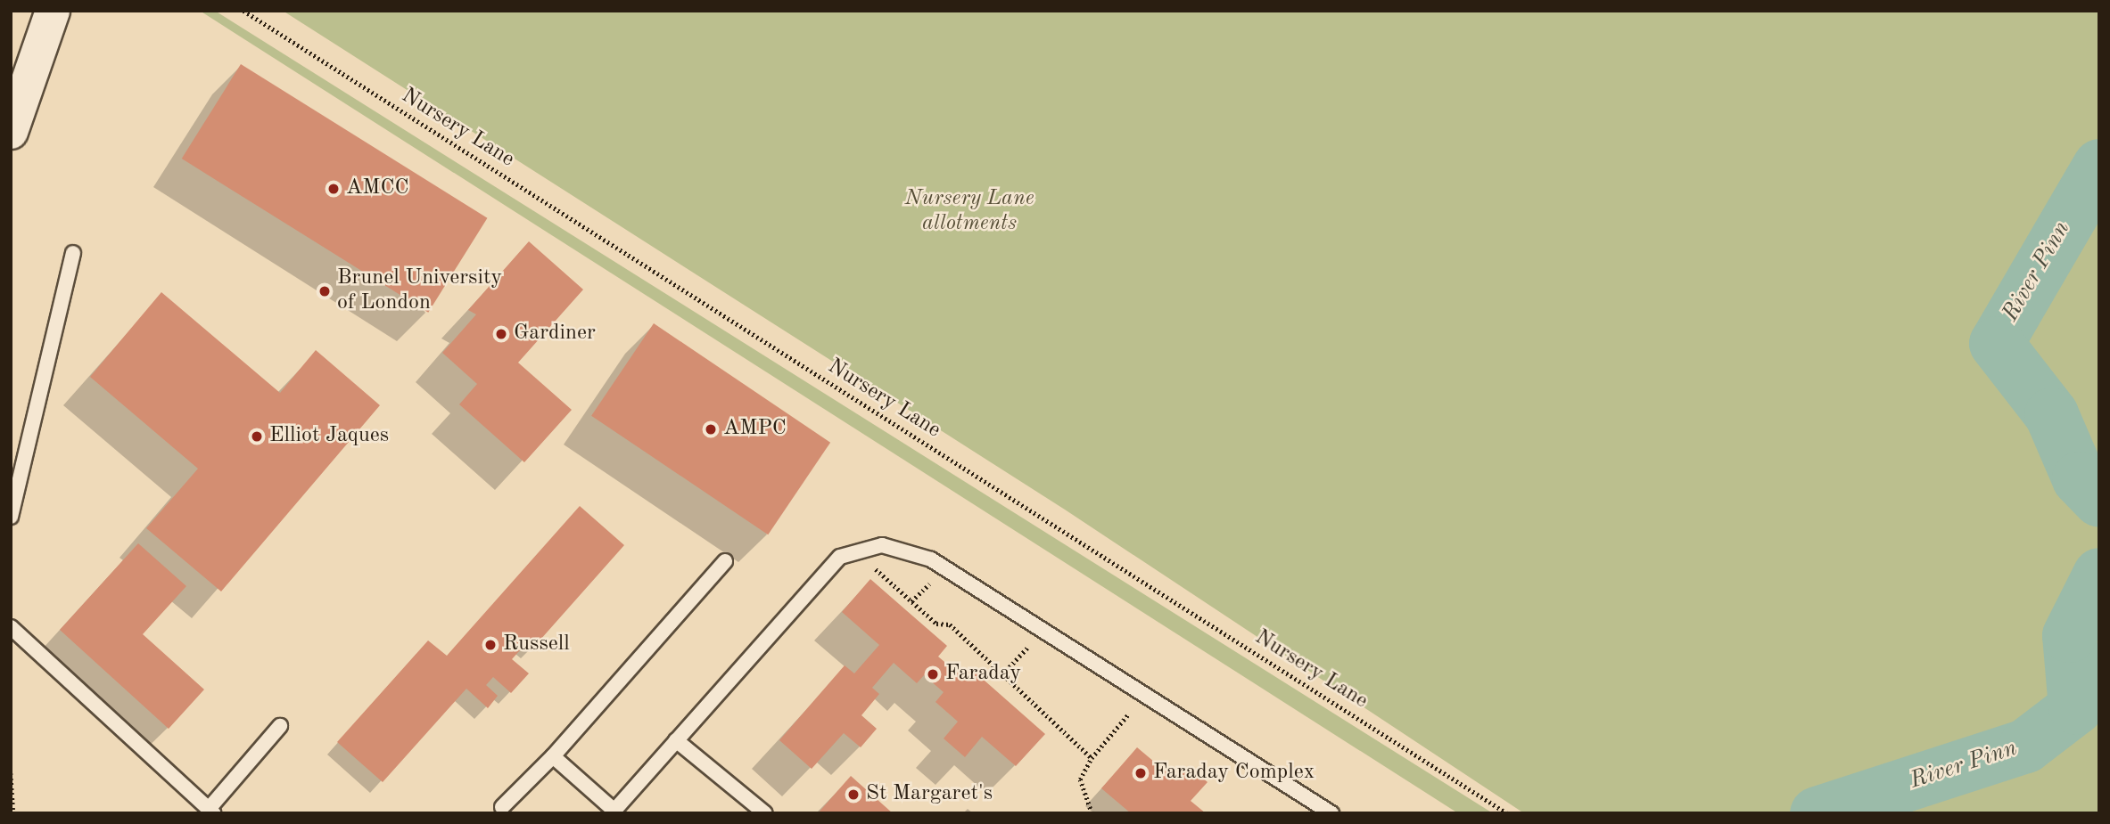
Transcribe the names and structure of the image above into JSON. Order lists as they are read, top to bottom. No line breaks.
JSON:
{"streets":{"path":["Nursery Lane"]},"water":["River Pinn"],"parks":["Nursery Lane allotments"],"places":["AMCC","Brunel University of London","Gardiner","AMPC","Elliot Jaques","Russell","Faraday","Faraday Complex","St Margaret's"]}
